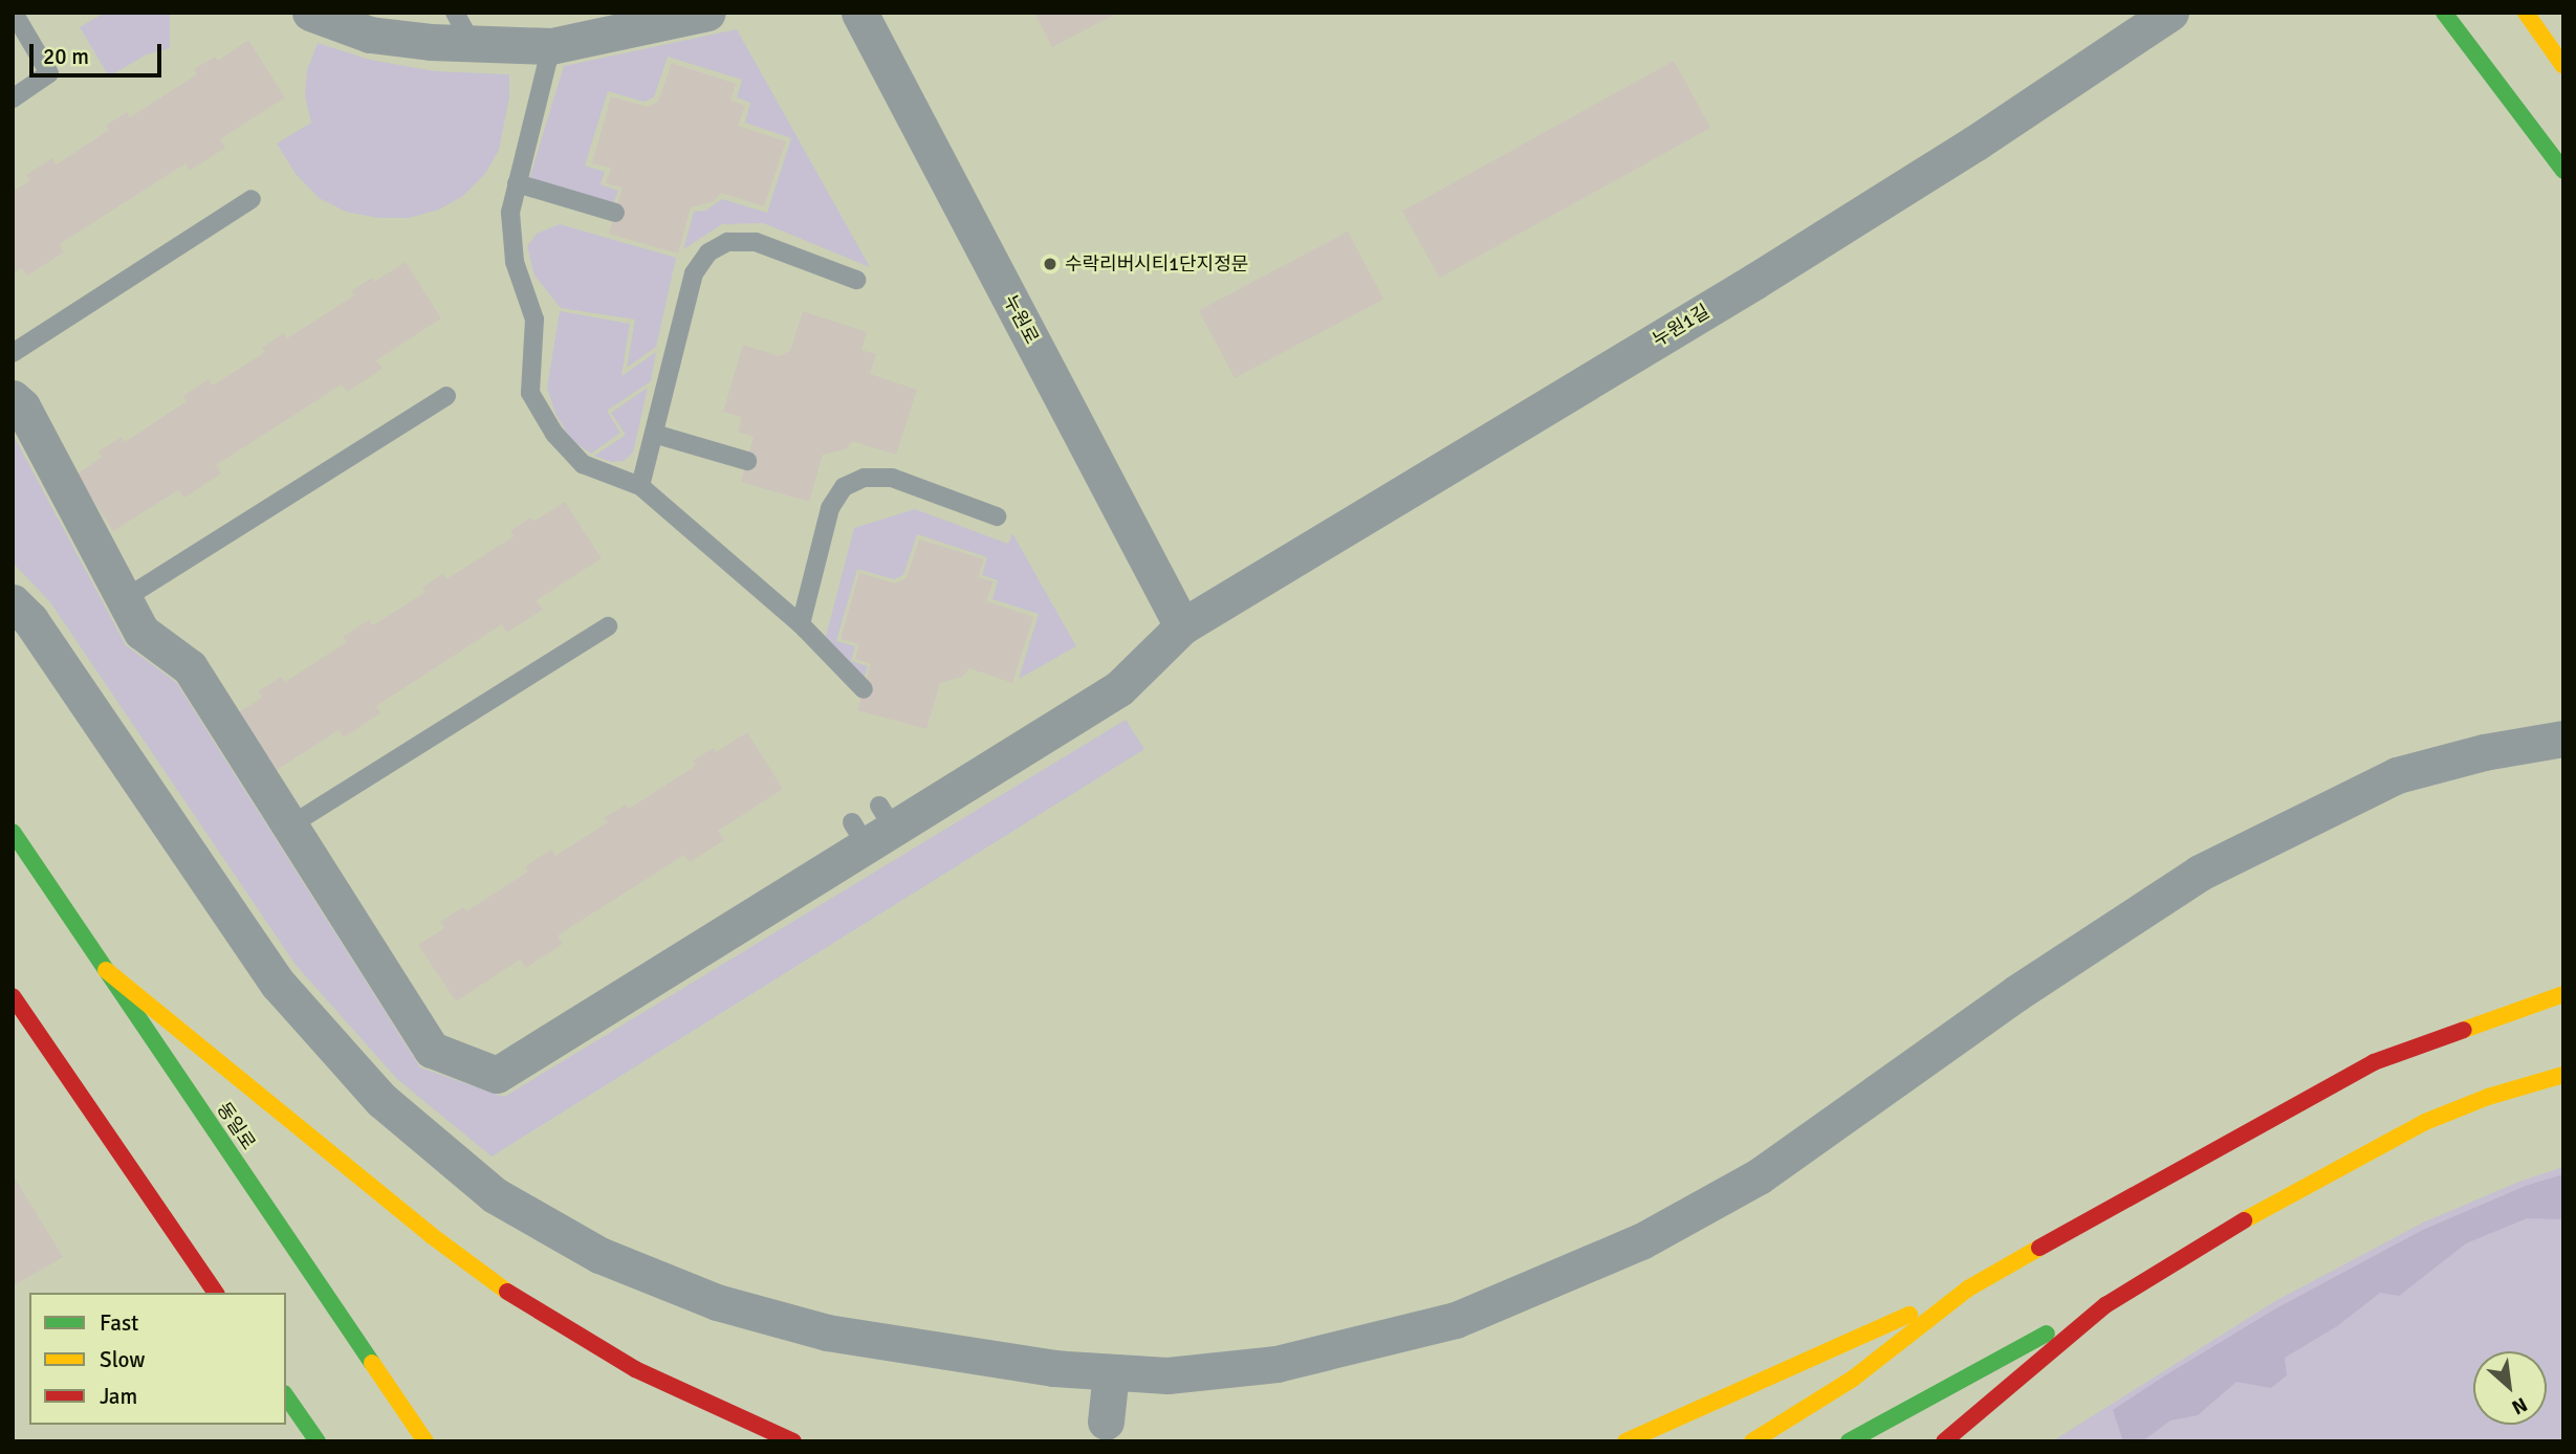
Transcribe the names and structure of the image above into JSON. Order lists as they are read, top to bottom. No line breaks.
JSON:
{"streets":{"main road":["동일로"],"street":["누원로","누원1길"]},"crossings":[["누원로","누원1길"]],"places":["수락리버시티1단지정문"],"legend":["Fast","Slow","Jam"],"scale_bar":"20 m","north":"bottom right"}
